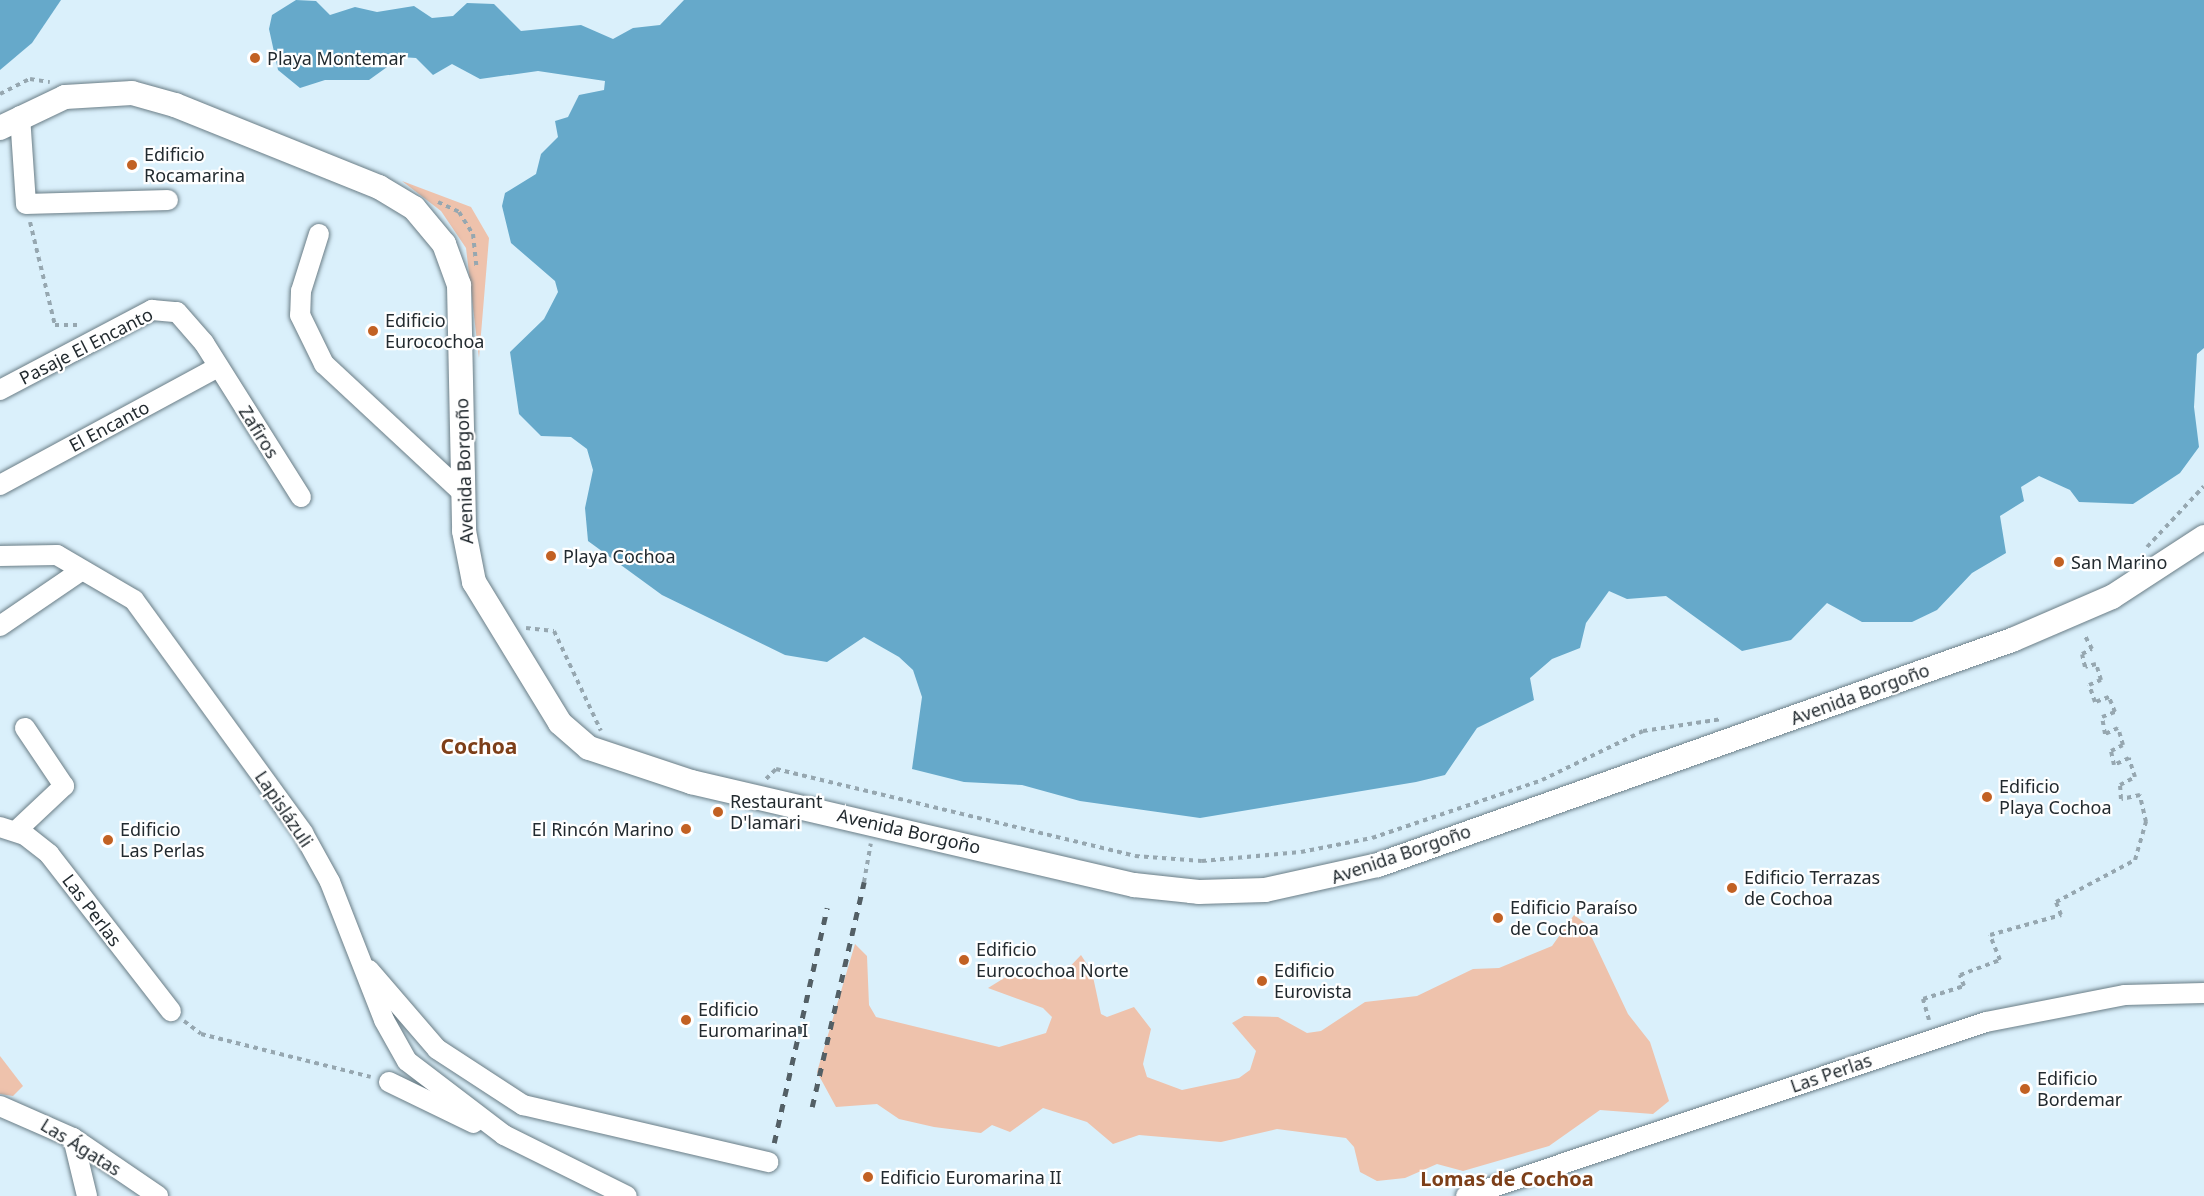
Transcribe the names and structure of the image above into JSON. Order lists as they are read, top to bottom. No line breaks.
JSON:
{"streets":{"main road":["Avenida Borgoño"],"street":["Pasaje El Encanto","El Encanto","Zafiros","Lapislázuli","Las Perlas","Las Ágatas"]},"crossings":[["Pasaje El Encanto","El Encanto"],["Pasaje El Encanto","Zafiros"],["El Encanto","Zafiros"]],"districts":["Cochoa","Lomas de Cochoa"],"places":["Playa Montemar","Edificio Rocamarina","Edificio Eurocochoa","Playa Cochoa","San Marino","Edificio Playa Cochoa","Restaurant D'lamari","El Rincón Marino","Edificio Las Perlas","Edificio Terrazas de Cochoa","Edificio Paraíso de Cochoa","Edificio Eurocochoa Norte","Edificio Eurovista","Edificio Euromarina I","Edificio Bordemar","Edificio Euromarina II"]}
